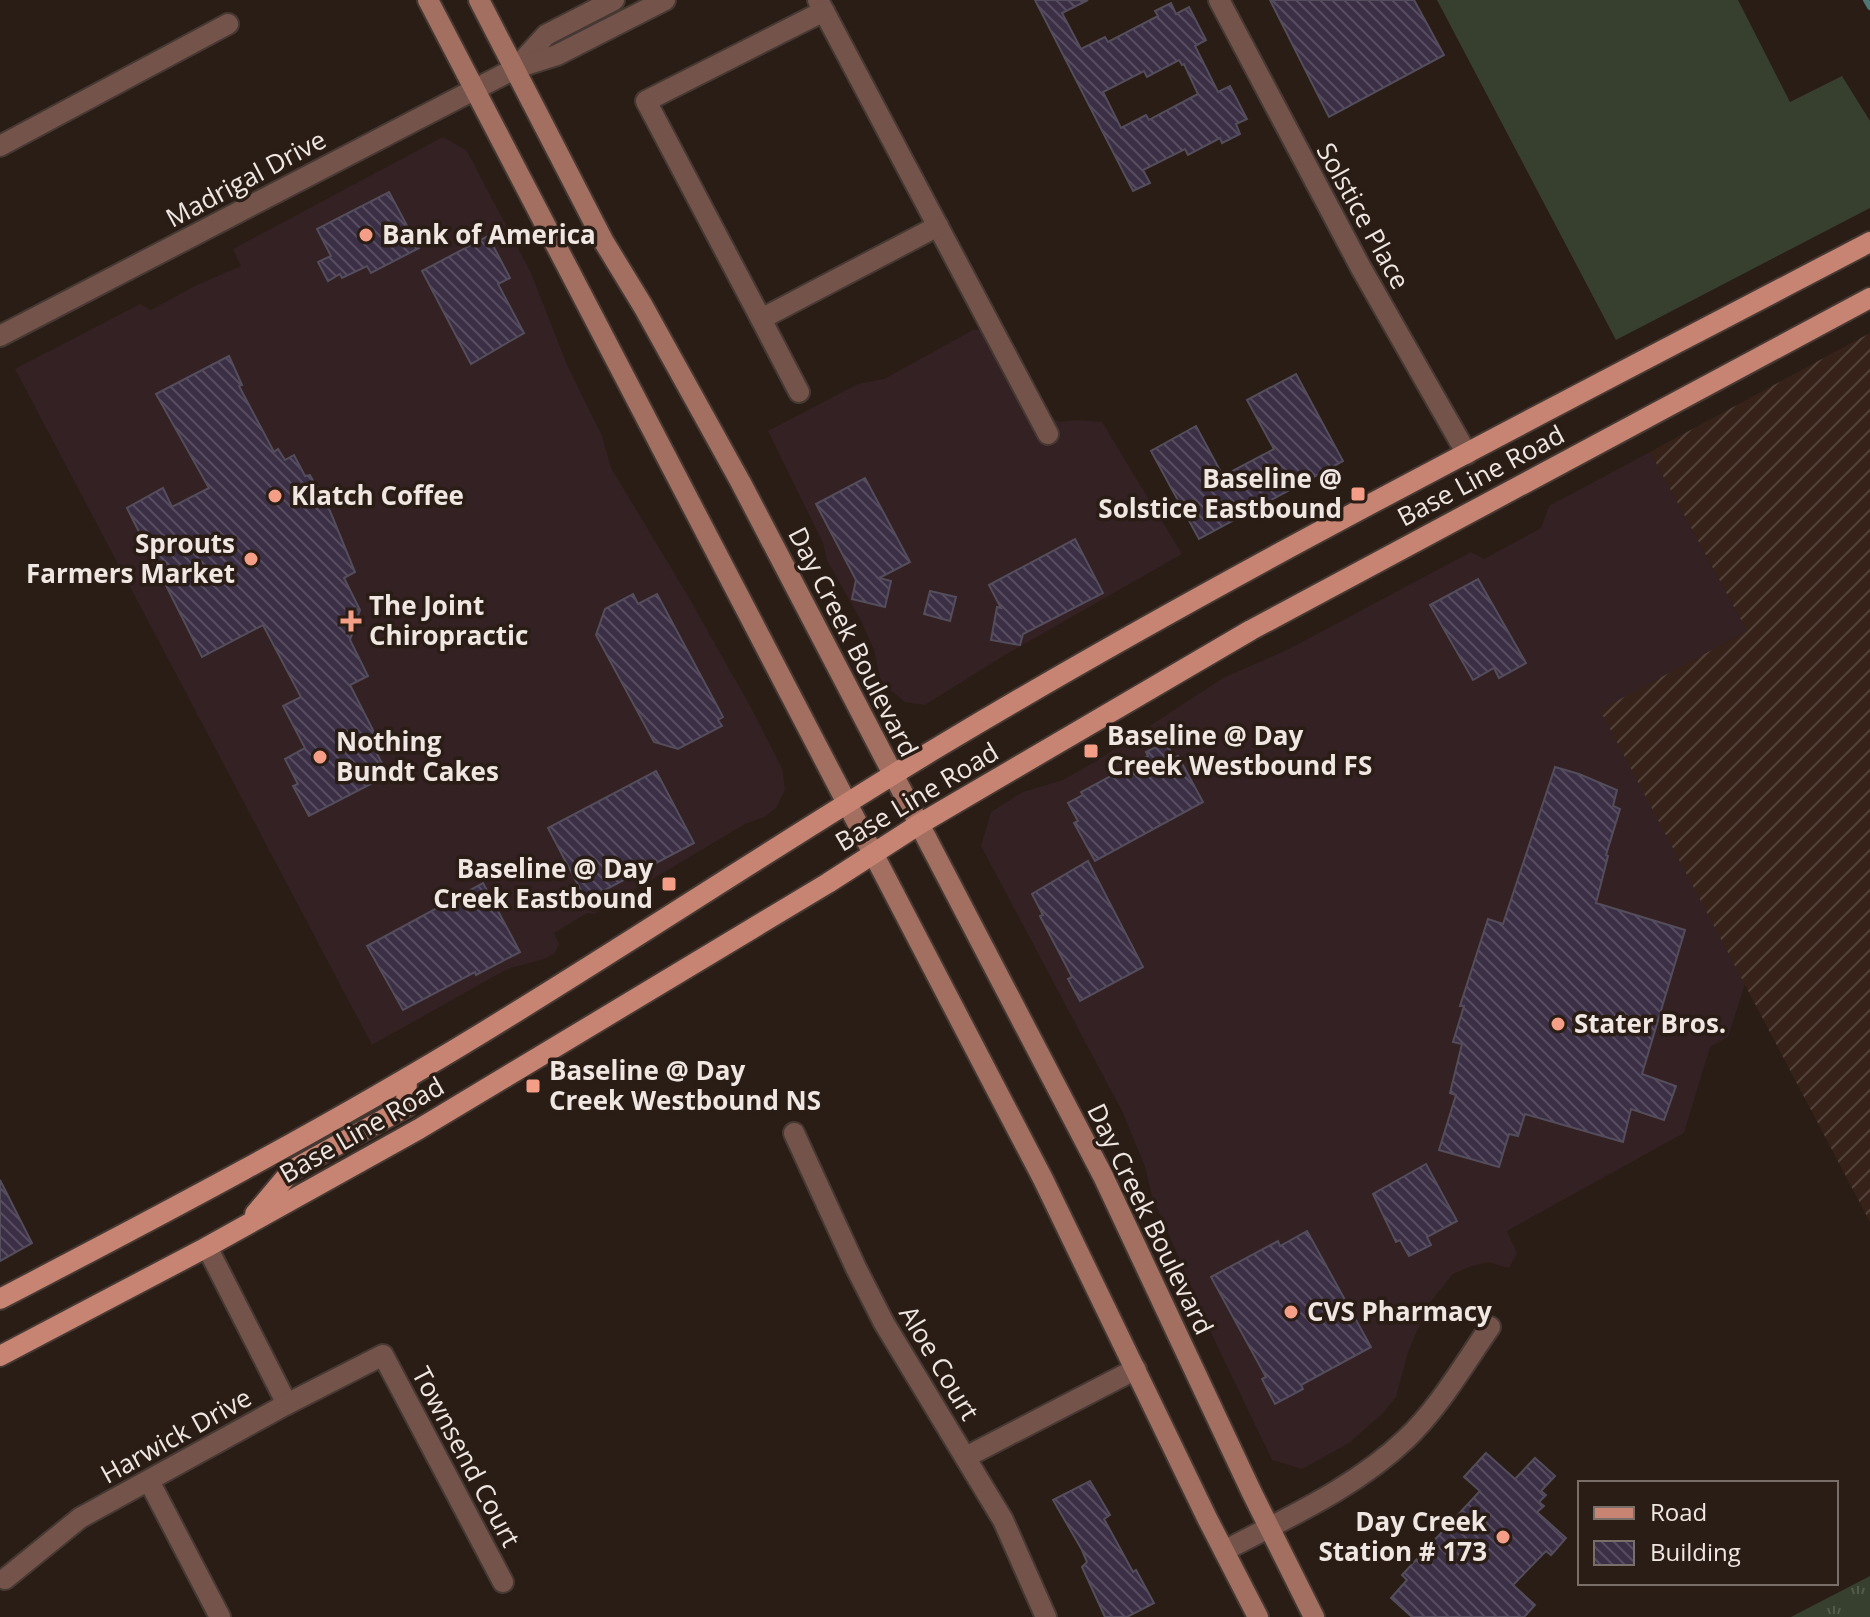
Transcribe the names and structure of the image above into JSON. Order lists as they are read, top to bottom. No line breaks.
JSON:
{"streets":{"main road":["Base Line Road","Day Creek Boulevard"],"street":["Madrigal Drive","Solstice Place","Aloe Court","Harwick Drive","Townsend Court"]},"crossings":[["Madrigal Drive","Day Creek Boulevard"],["Solstice Place","Base Line Road"],["Base Line Road","Day Creek Boulevard"],["Harwick Drive","Townsend Court"]],"places":{"other":["Bank of America","Klatch Coffee","Sprouts Farmers Market","Nothing Bundt Cakes","Stater Bros.","CVS Pharmacy","Day Creek Station # 173"],"transit":["Baseline @ Solstice Eastbound","Baseline @ Day Creek Westbound FS","Baseline @ Day Creek Eastbound","Baseline @ Day Creek Westbound NS"],"health":["The Joint Chiropractic"]},"legend":["Road","Building"]}
